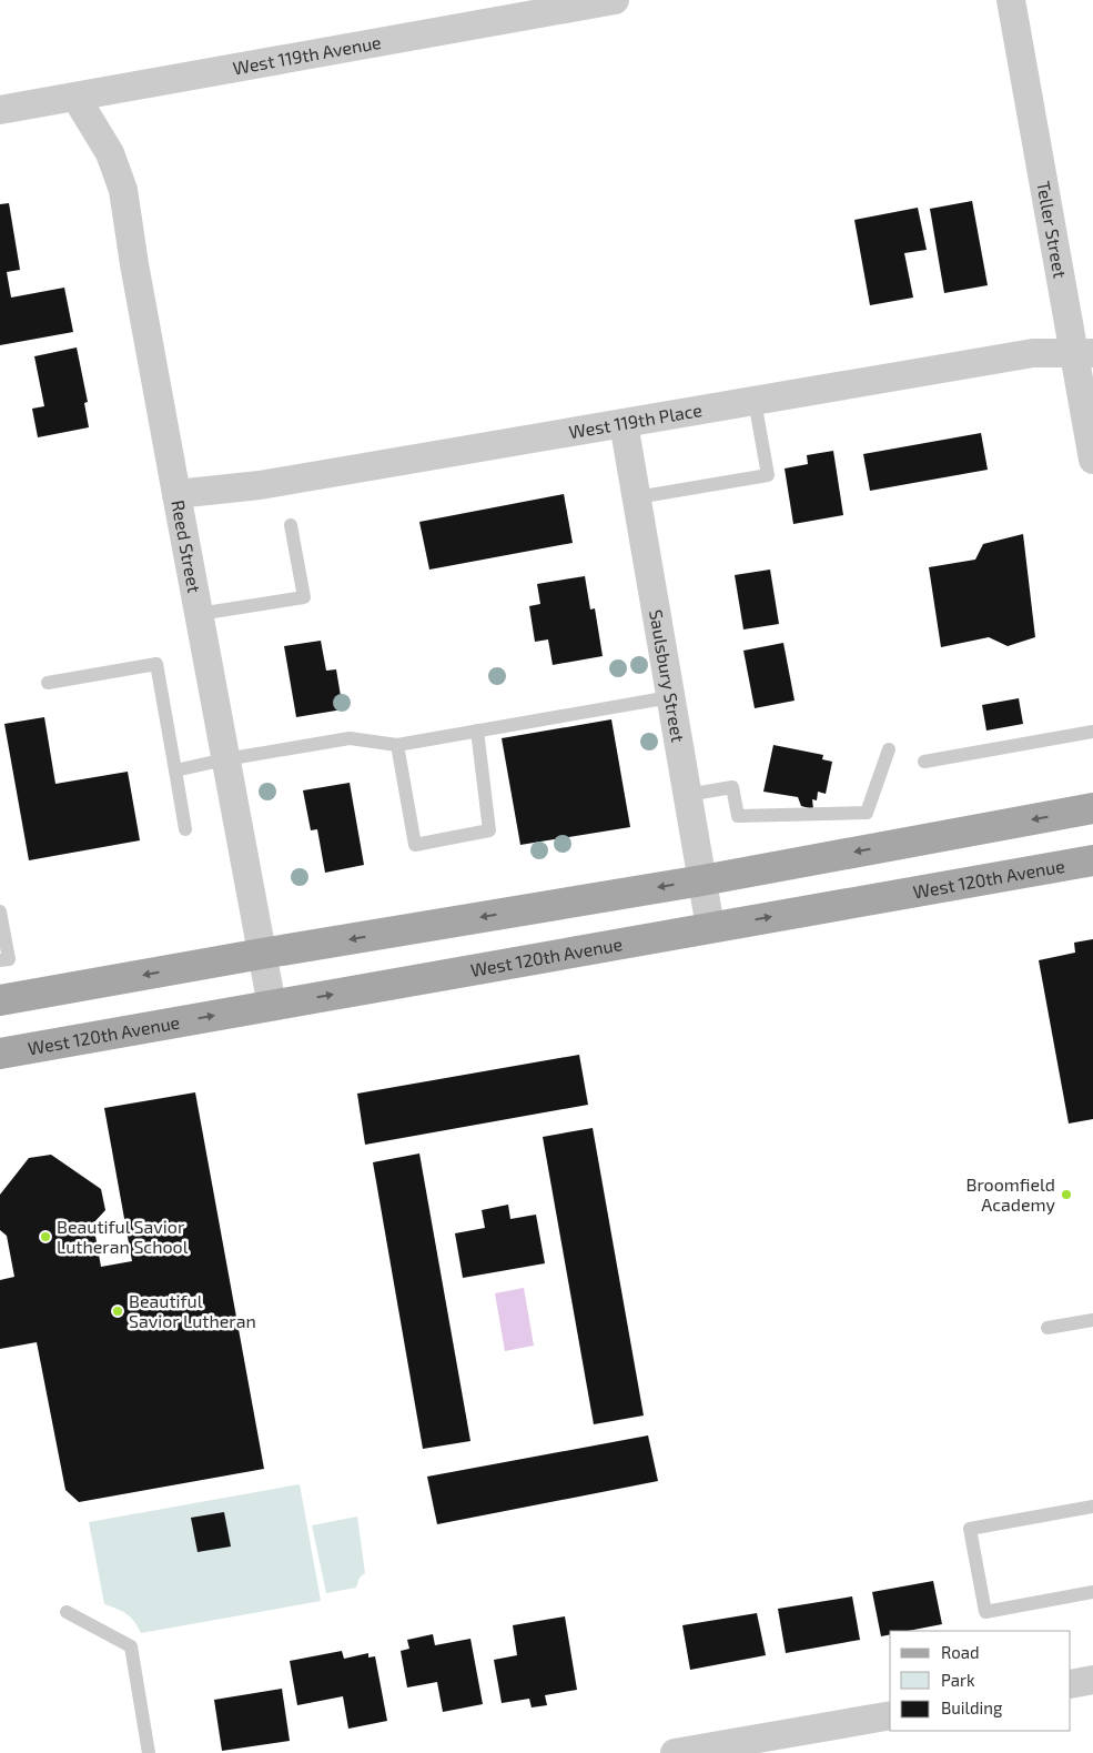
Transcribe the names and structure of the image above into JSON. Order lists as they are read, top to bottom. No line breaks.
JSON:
{"streets":{"main road":["West 120th Avenue"],"street":["West 119th Avenue","Teller Street","West 119th Place","Reed Street","Saulsbury Street"]},"crossings":[["West 119th Avenue","Reed Street"],["Teller Street","West 119th Place"],["West 119th Place","Reed Street"],["West 119th Place","Saulsbury Street"],["Reed Street","West 120th Avenue"],["Saulsbury Street","West 120th Avenue"]],"places":["Broomfield Academy","Beautiful Savior Lutheran School","Beautiful Savior Lutheran"],"legend":["Road","Park","Building"]}
